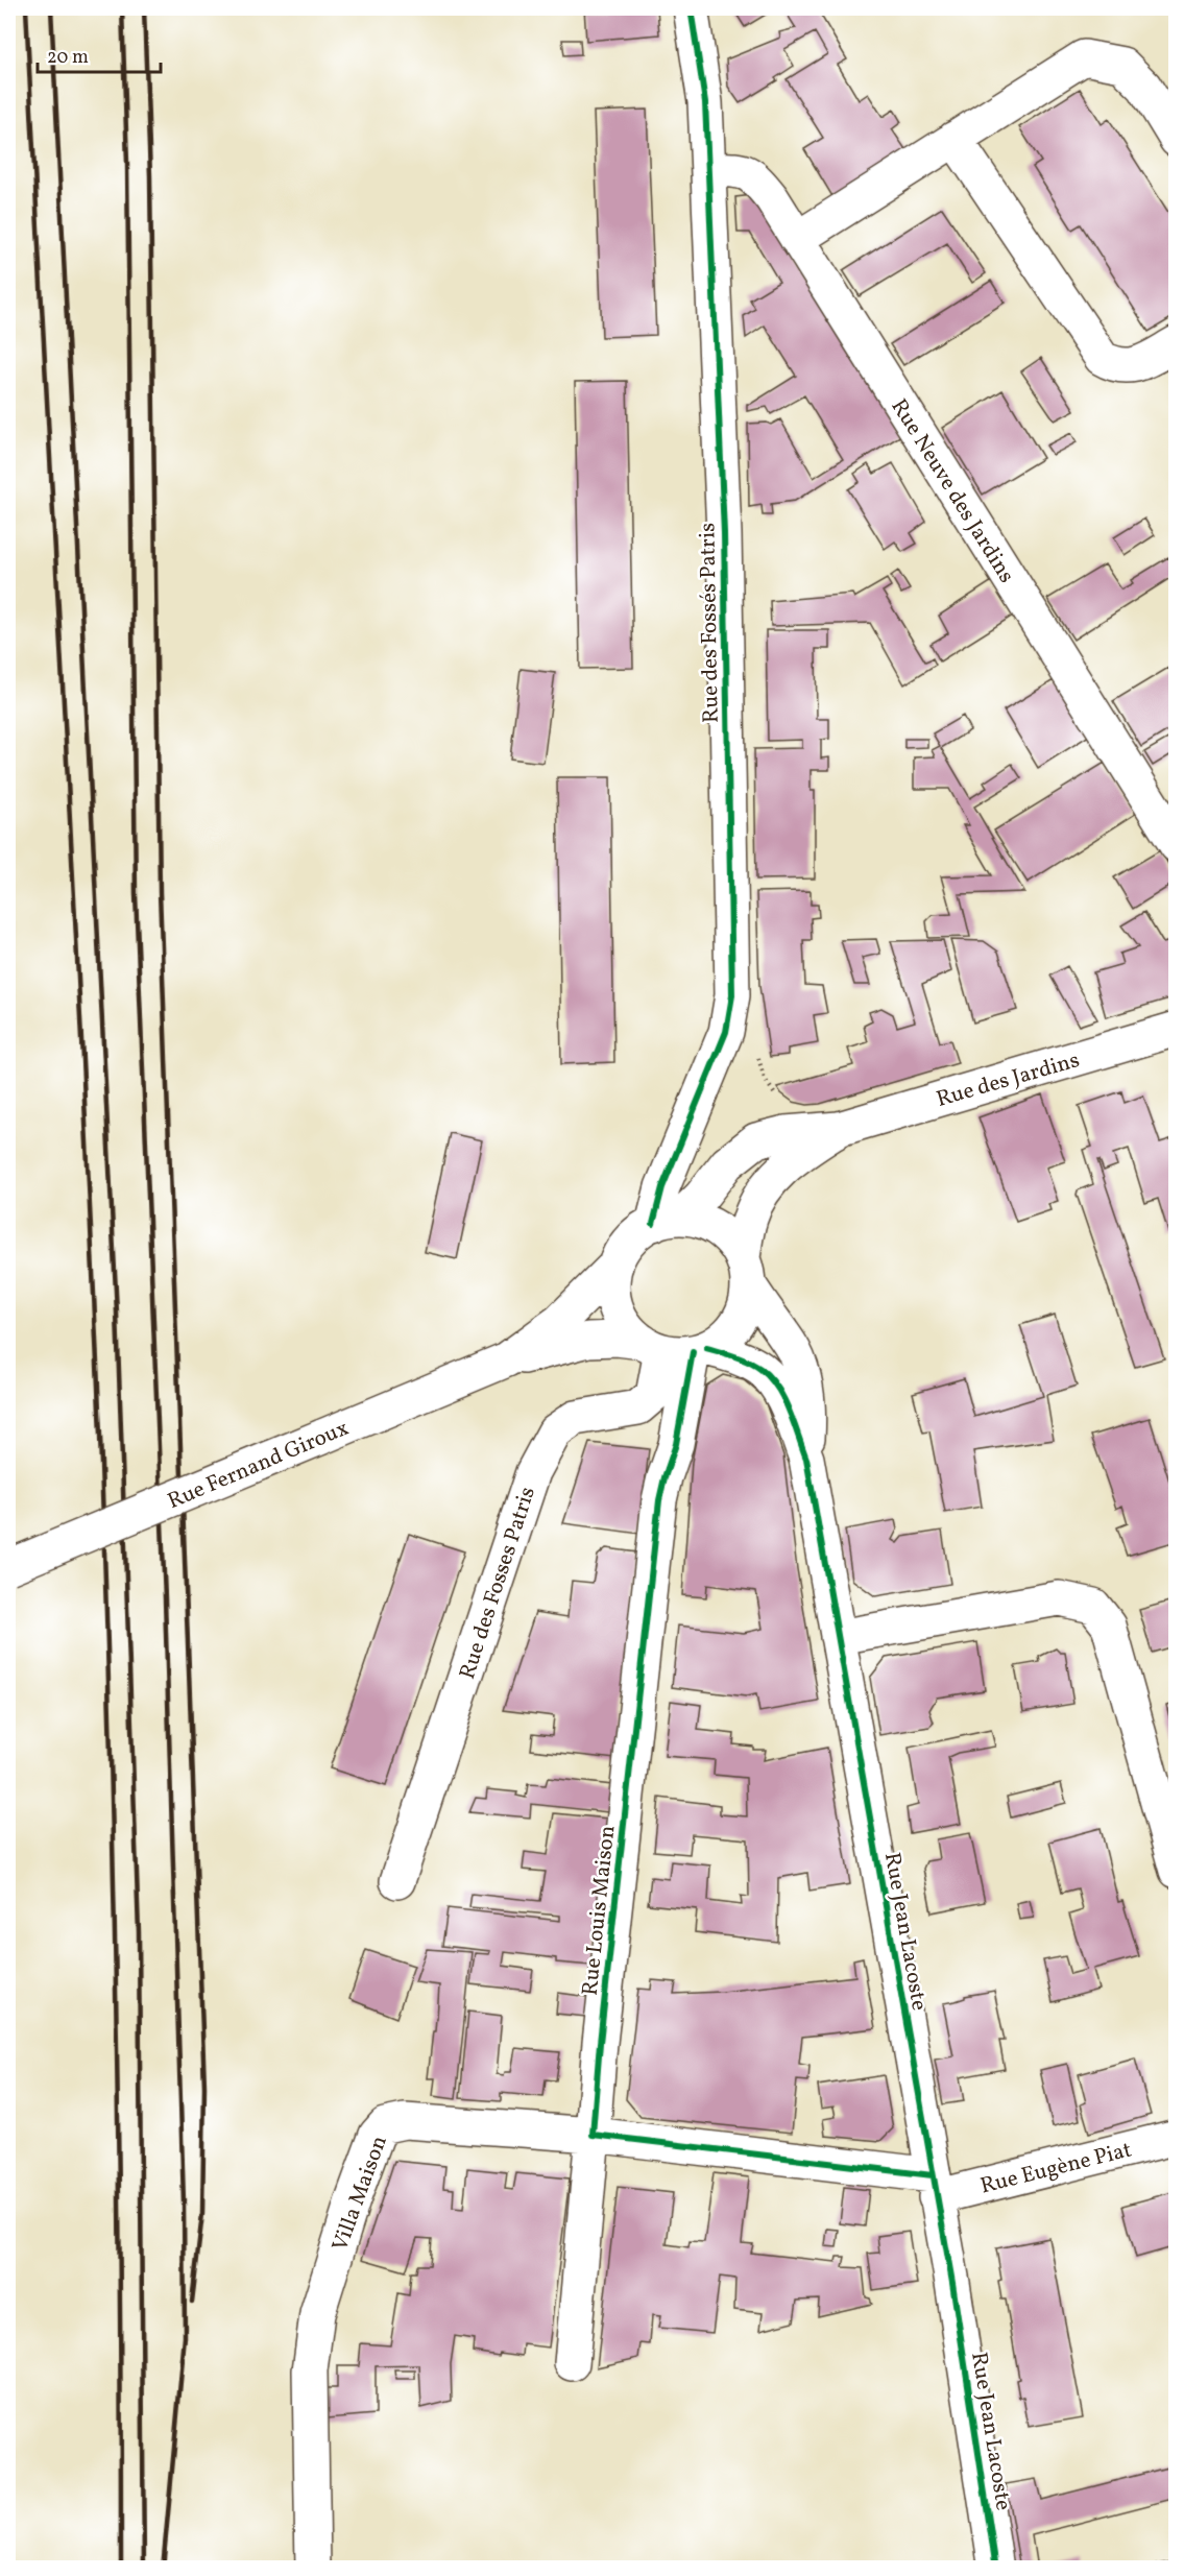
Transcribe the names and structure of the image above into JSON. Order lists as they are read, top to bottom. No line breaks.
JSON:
{"streets":{"street":["Rue Neuve des Jardins","Rue des Fossés Patris","Rue des Jardins","Rue Fernand Giroux","Rue des Fosses Patris","Rue Louis Maison","Rue Jean Lacoste","Rue Eugène Piat","Villa Maison"]},"crossings":[["Rue Neuve des Jardins","Rue des Fossés Patris"],["Rue des Fossés Patris","Rue des Jardins"],["Rue des Fossés Patris","Rue Fernand Giroux"],["Rue des Fossés Patris","Rue des Fosses Patris"],["Rue des Fossés Patris","Rue Louis Maison"],["Rue des Fossés Patris","Rue Jean Lacoste"],["Rue des Jardins","Rue Fernand Giroux"],["Rue des Jardins","Rue des Fosses Patris"],["Rue des Jardins","Rue Louis Maison"],["Rue des Jardins","Rue Jean Lacoste"],["Rue Fernand Giroux","Rue des Fosses Patris"],["Rue Fernand Giroux","Rue Louis Maison"],["Rue Fernand Giroux","Rue Jean Lacoste"],["Rue des Fosses Patris","Rue Louis Maison"],["Rue des Fosses Patris","Rue Jean Lacoste"],["Rue Louis Maison","Rue Jean Lacoste"],["Rue Louis Maison","Villa Maison"],["Rue Jean Lacoste","Rue Eugène Piat"]],"scale_bar":"20 m"}
